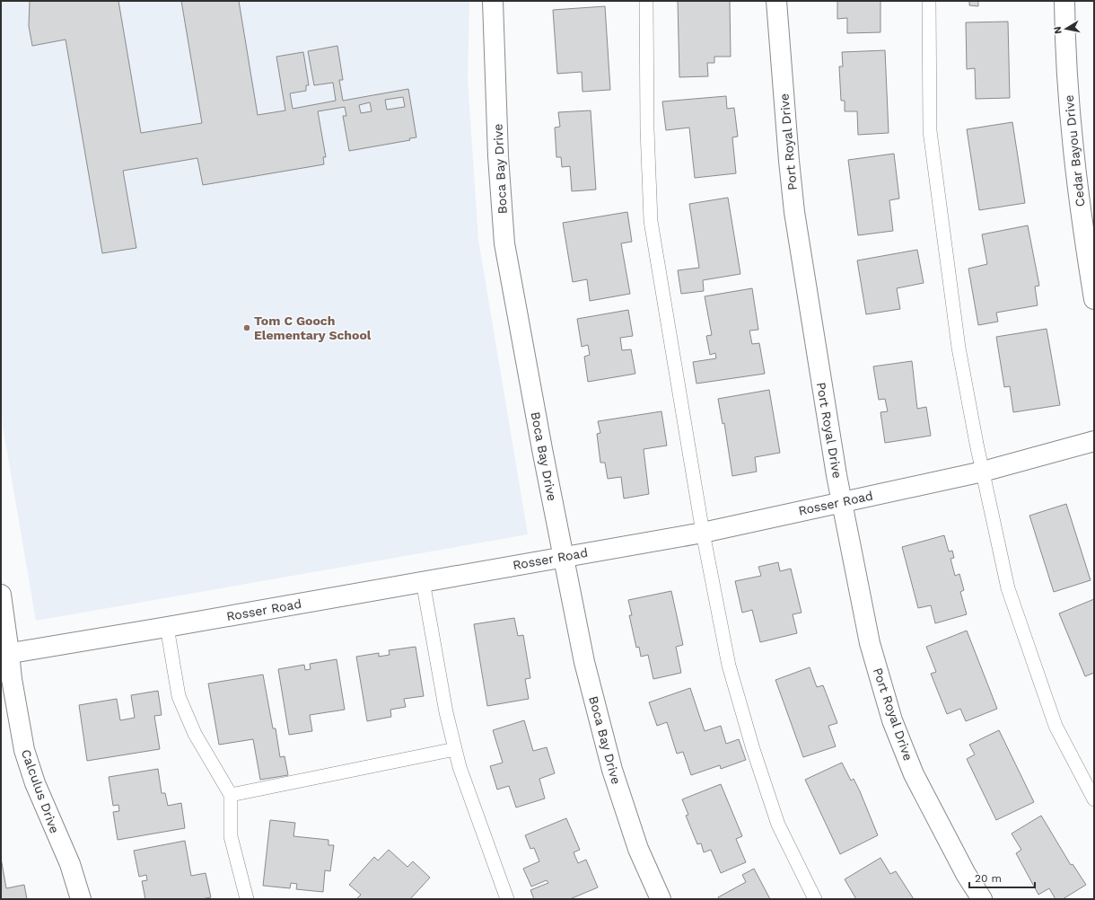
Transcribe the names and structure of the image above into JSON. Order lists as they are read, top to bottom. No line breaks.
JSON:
{"streets":{"street":["Port Royal Drive","Cedar Bayou Drive","Boca Bay Drive","Rosser Road","Calculus Drive"]},"crossings":[["Port Royal Drive","Rosser Road"],["Boca Bay Drive","Rosser Road"],["Rosser Road","Calculus Drive"]],"places":["Tom C Gooch Elementary School"],"scale_bar":"20 m","north":"left"}
